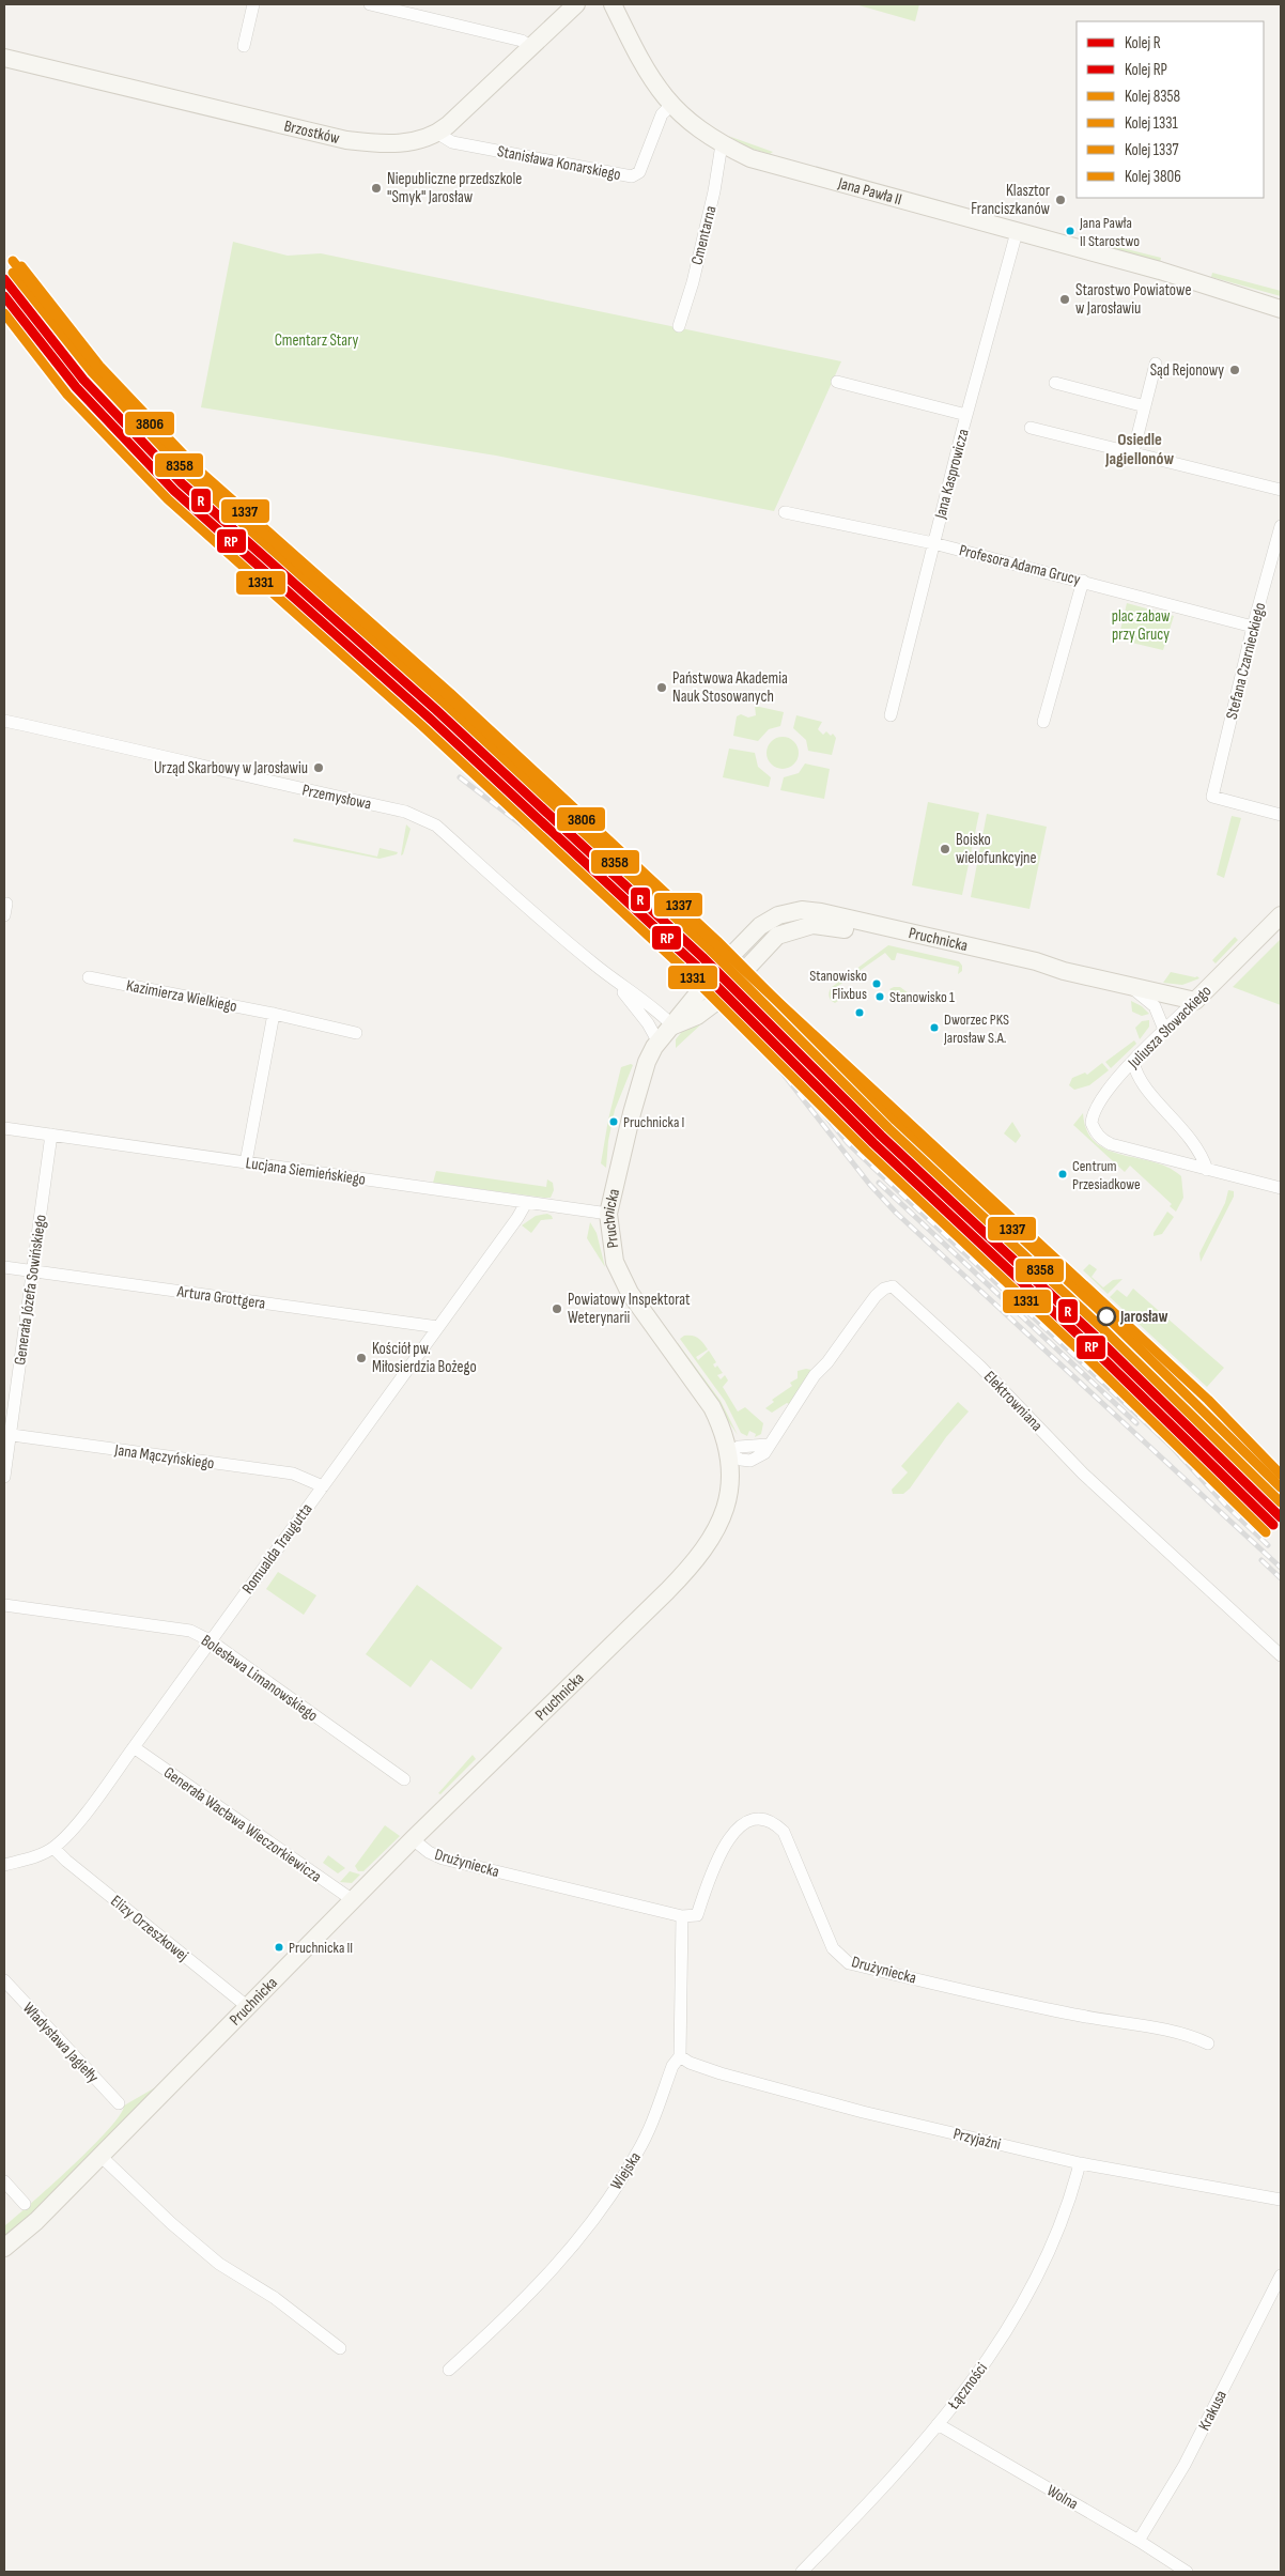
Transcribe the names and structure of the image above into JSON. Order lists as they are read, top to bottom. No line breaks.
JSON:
{"streets":{"main road":["Brzostków","Jana Pawła II","Pruchnicka","Juliusza Słowackiego"],"street":["Stanisława Konarskiego","Cmentarna","Jana Kasprowicza","Profesora Adama Grucy","Stefana Czarnieckiego","Przemysłowa","Kazimierza Wielkiego","Lucjana Siemieńskiego","Generała Józefa Sowińskiego","Artura Grottgera","Elektrowniana","Jana Mączyńskiego","Romualda Traugutta","Bolesława Limanowskiego","Generała Wacława Wieczorkiewicza","Drużyniecka","Elizy Orzeszkowej","Władysława Jagiełły","Przyjaźni","Wiejska","Łączności","Krakusa","Wolna"]},"crossings":[["Brzostków","Stanisława Konarskiego"],["Stanisława Konarskiego","Jana Pawła II"],["Jana Pawła II","Cmentarna"],["Jana Pawła II","Jana Kasprowicza"],["Jana Kasprowicza","Profesora Adama Grucy"],["Profesora Adama Grucy","Stefana Czarnieckiego"],["Pruchnicka","Juliusza Słowackiego"],["Pruchnicka","Lucjana Siemieńskiego"],["Pruchnicka","Elektrowniana"],["Pruchnicka","Generała Wacława Wieczorkiewicza"],["Pruchnicka","Drużyniecka"],["Pruchnicka","Elizy Orzeszkowej"],["Lucjana Siemieńskiego","Generała Józefa Sowińskiego"],["Lucjana Siemieńskiego","Romualda Traugutta"],["Generała Józefa Sowińskiego","Artura Grottgera"],["Generała Józefa Sowińskiego","Jana Mączyńskiego"],["Artura Grottgera","Romualda Traugutta"],["Jana Mączyńskiego","Romualda Traugutta"],["Romualda Traugutta","Bolesława Limanowskiego"],["Romualda Traugutta","Generała Wacława Wieczorkiewicza"],["Romualda Traugutta","Elizy Orzeszkowej"],["Drużyniecka","Wiejska"],["Przyjaźni","Wiejska"],["Przyjaźni","Łączności"],["Łączności","Wolna"],["Krakusa","Wolna"]],"districts":["Osiedle Jagiellonów"],"parks":["Cmentarz Stary","plac zabaw przy Grucy"],"places":["Niepubliczne przedszkole \"Smyk\" Jarosław","Klasztor Franciszkanów","Jana Pawła II Starostwo","Starostwo Powiatowe w Jarosławiu","Sąd Rejonowy","Państwowa Akademia Nauk Stosowanych","Urząd Skarbowy w Jarosławiu","Boisko wielofunkcyjne","Stanowisko Flixbus","Stanowisko 1","Dworzec PKS Jarosław S.A.","Pruchnicka I","Centrum Przesiadkowe","Powiatowy Inspektorat Weterynarii","Jarosław","Kościół pw. Miłosierdzia Bożego","Pruchnicka II"],"lines":["rail line 3806","rail line 1337","rail line 8358","rail line R","rail line RP","rail line 1331"],"legend":["Kolej R","Kolej RP","Kolej 8358","Kolej 1331","Kolej 1337","Kolej 3806"]}
